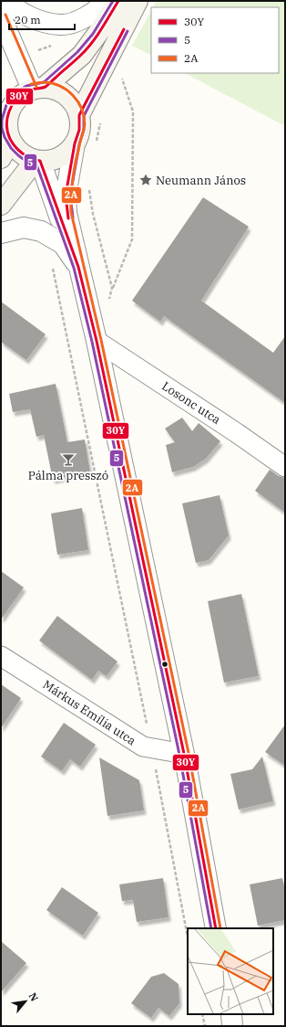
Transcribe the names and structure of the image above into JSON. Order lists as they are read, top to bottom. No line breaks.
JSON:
{"streets":{"street":["Losonc utca","Márkus Emília utca"]},"places":{"place":["Neumann János"],"bar":["Pálma presszó"]},"lines":["transit line 30Y","transit line 5","transit line 2A"],"legend":["30Y","5","2A"],"scale_bar":"20 m","north":"top right"}
